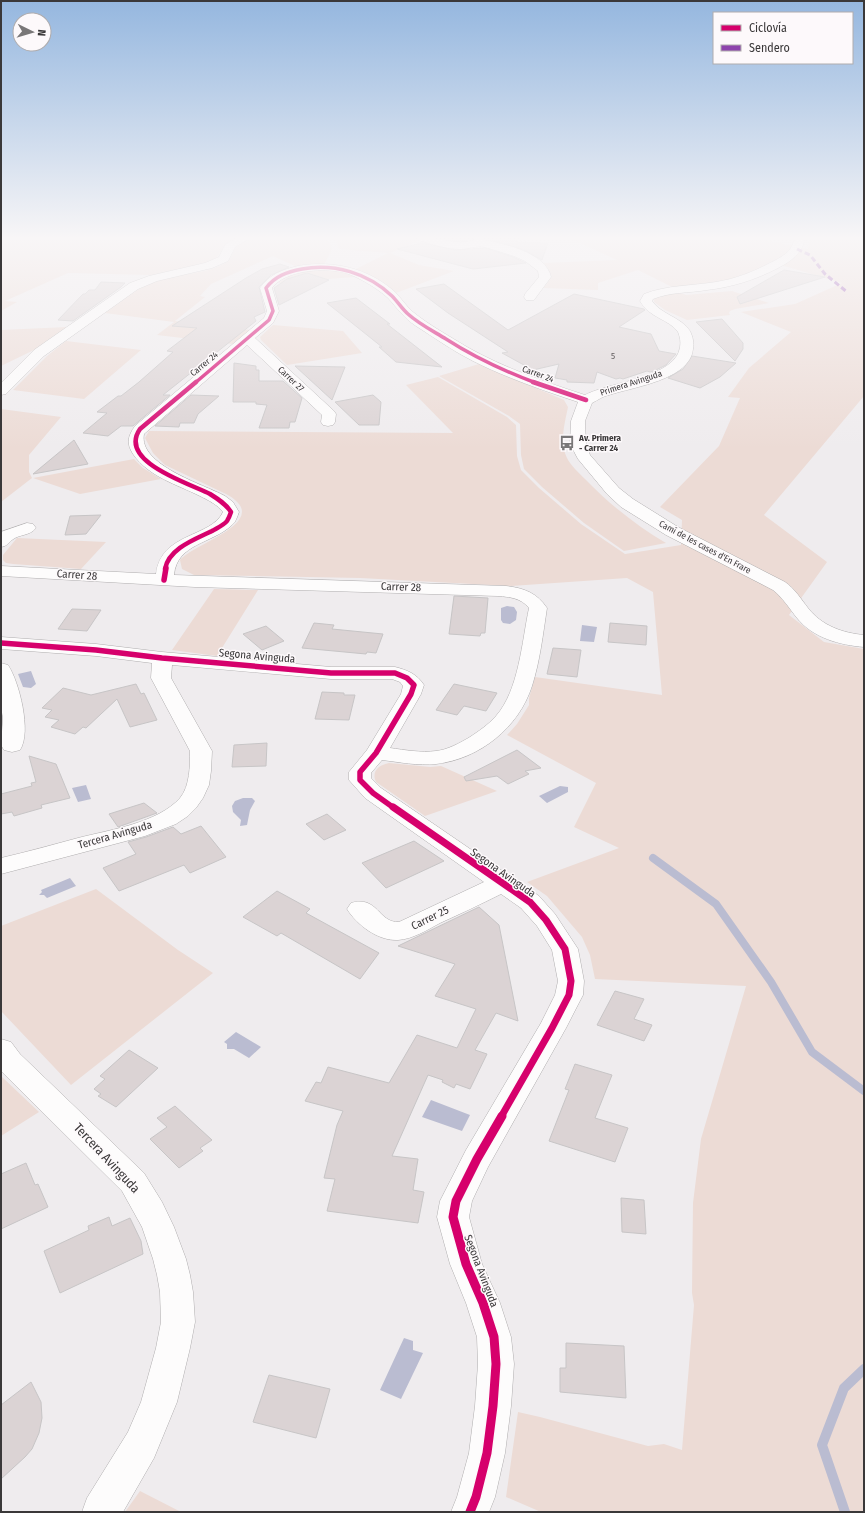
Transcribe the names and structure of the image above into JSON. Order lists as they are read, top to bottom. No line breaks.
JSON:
{"streets":{"street":["Carrer 24","Carrer 27","Primera Avinguda","Camí de les cases d'En Frare","Carrer 28","Segona Avinguda","Tercera Avinguda","Carrer 25"]},"crossings":[["Carrer 24","Carrer 27"],["Carrer 24","Primera Avinguda"],["Carrer 24","Camí de les cases d'En Frare"],["Carrer 24","Carrer 28"],["Primera Avinguda","Camí de les cases d'En Frare"],["Carrer 28","Segona Avinguda"],["Segona Avinguda","Tercera Avinguda"],["Segona Avinguda","Carrer 25"]],"places":{"bus stop":["Av. Primera - Carrer 24"]},"house_numbers":["5"],"legend":["Ciclovía","Sendero"],"north":"right"}
